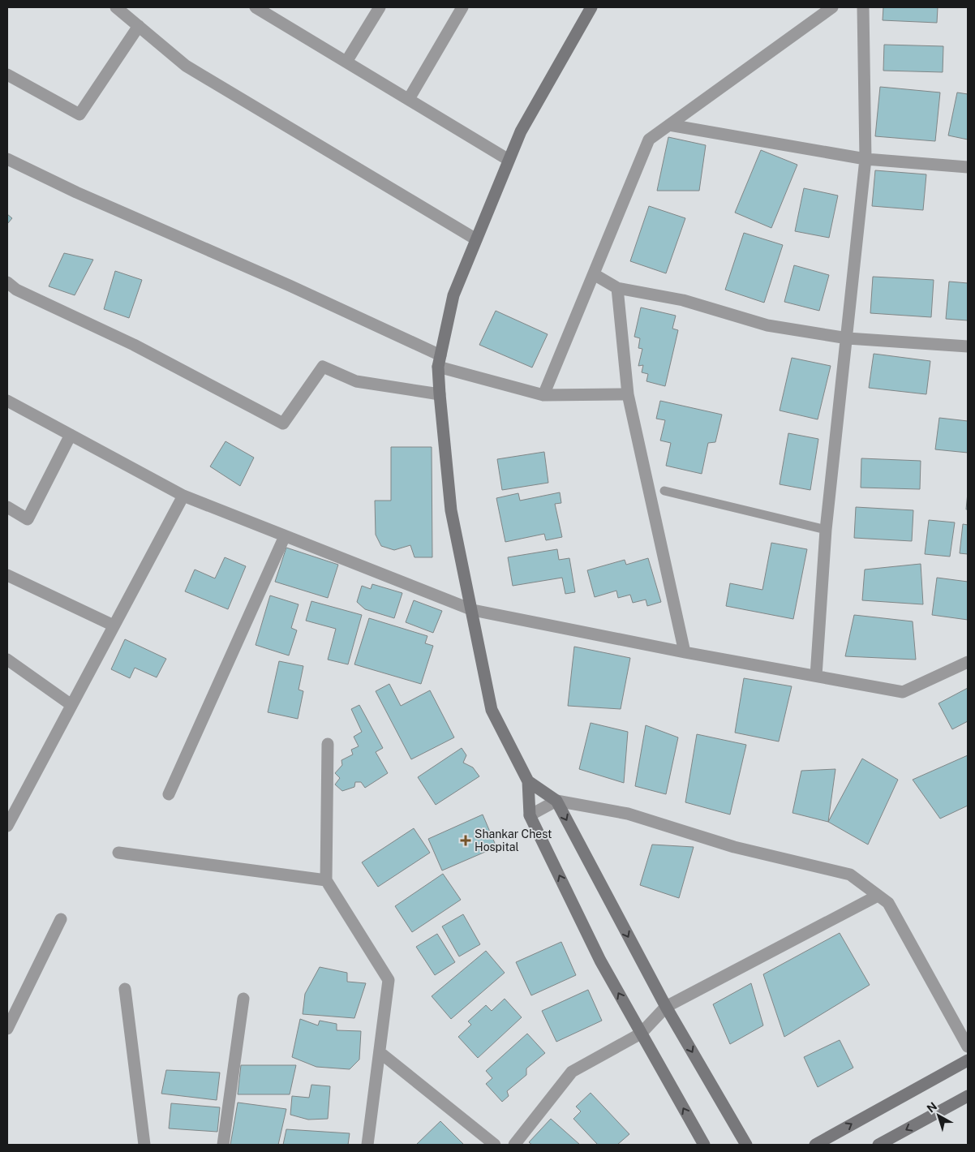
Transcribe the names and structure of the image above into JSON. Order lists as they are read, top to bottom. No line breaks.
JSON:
{"places":{"health":["Shankar Chest Hospital"]},"north":"top left"}
